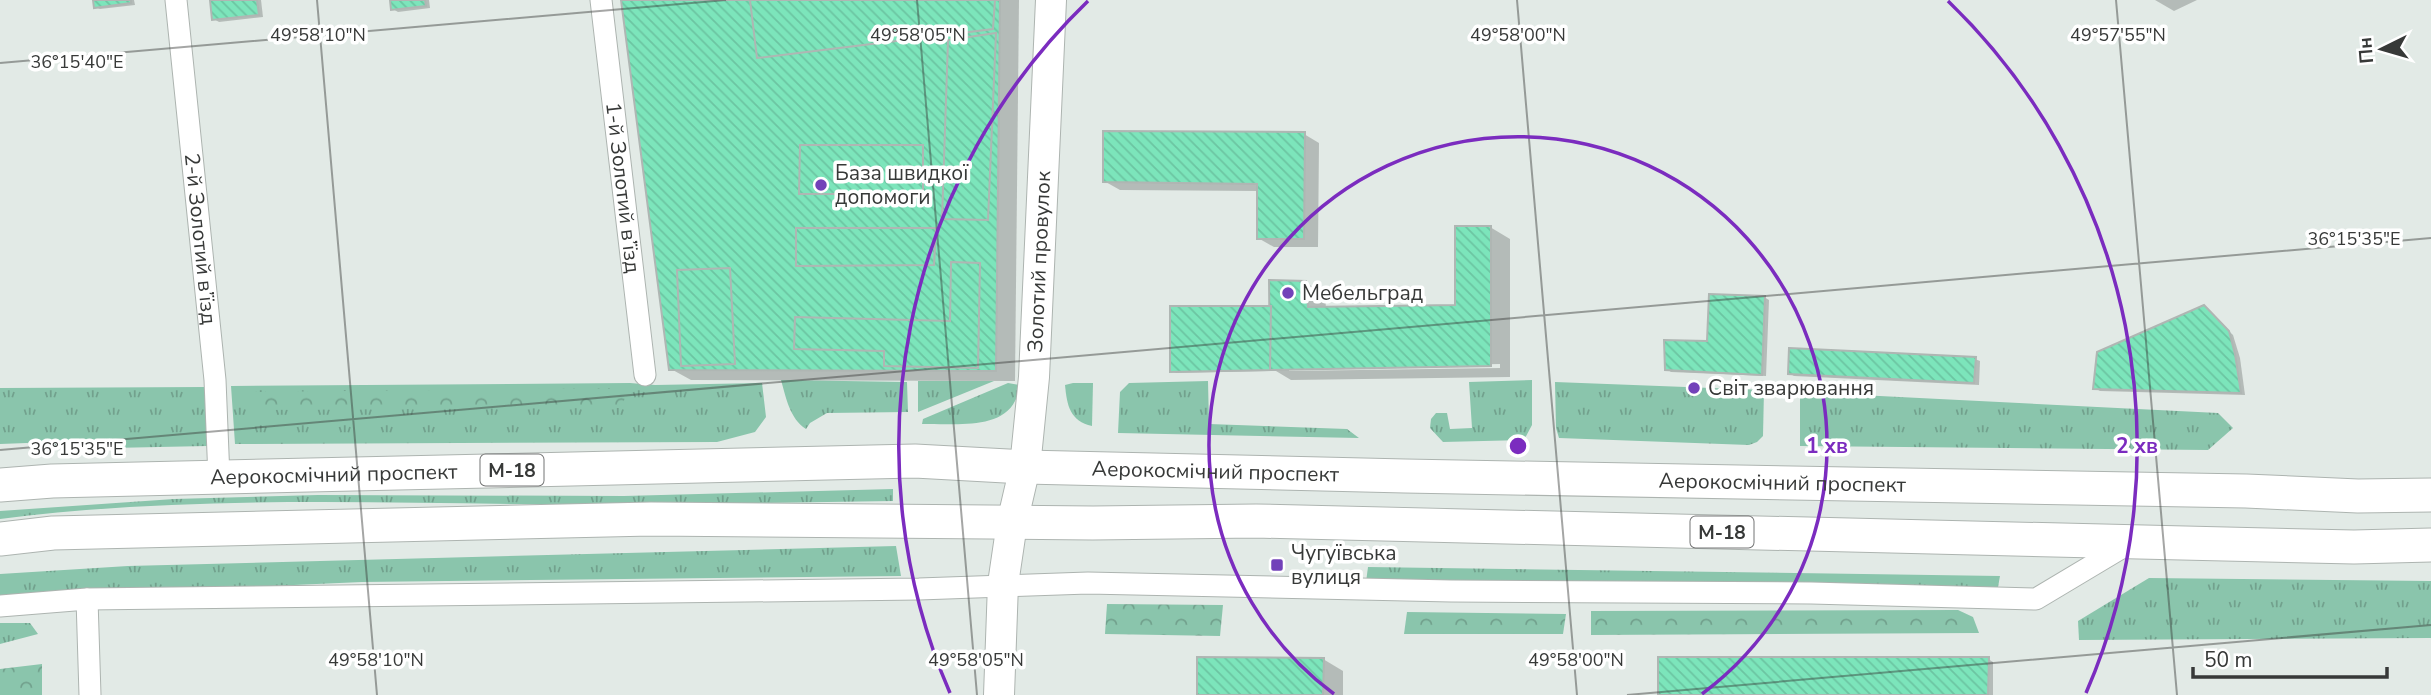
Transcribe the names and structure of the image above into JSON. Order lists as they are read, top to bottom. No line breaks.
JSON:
{"streets":{"main road":["Золотий провулок","М-18","Аерокосмічний проспект"],"street":["1-й Золотий в’їзд","2-й Золотий в’їзд"]},"crossings":[["2-й Золотий в’їзд","Аерокосмічний проспект"],["Золотий провулок","М-18"],["Золотий провулок","Аерокосмічний проспект"]],"places":{"other":["База швидкої допомоги","Мебельград","Світ зварювання"],"transit":["Чугуївська вулиця"]},"scale_bar":"50 m","north":"left","coordinates":["49°58'10\"N","49°58'05\"N","49°58'00\"N","49°57'55\"N","36°15'40\"E","36°15'35\"E"],"rings":["1 хв","2 хв"]}
